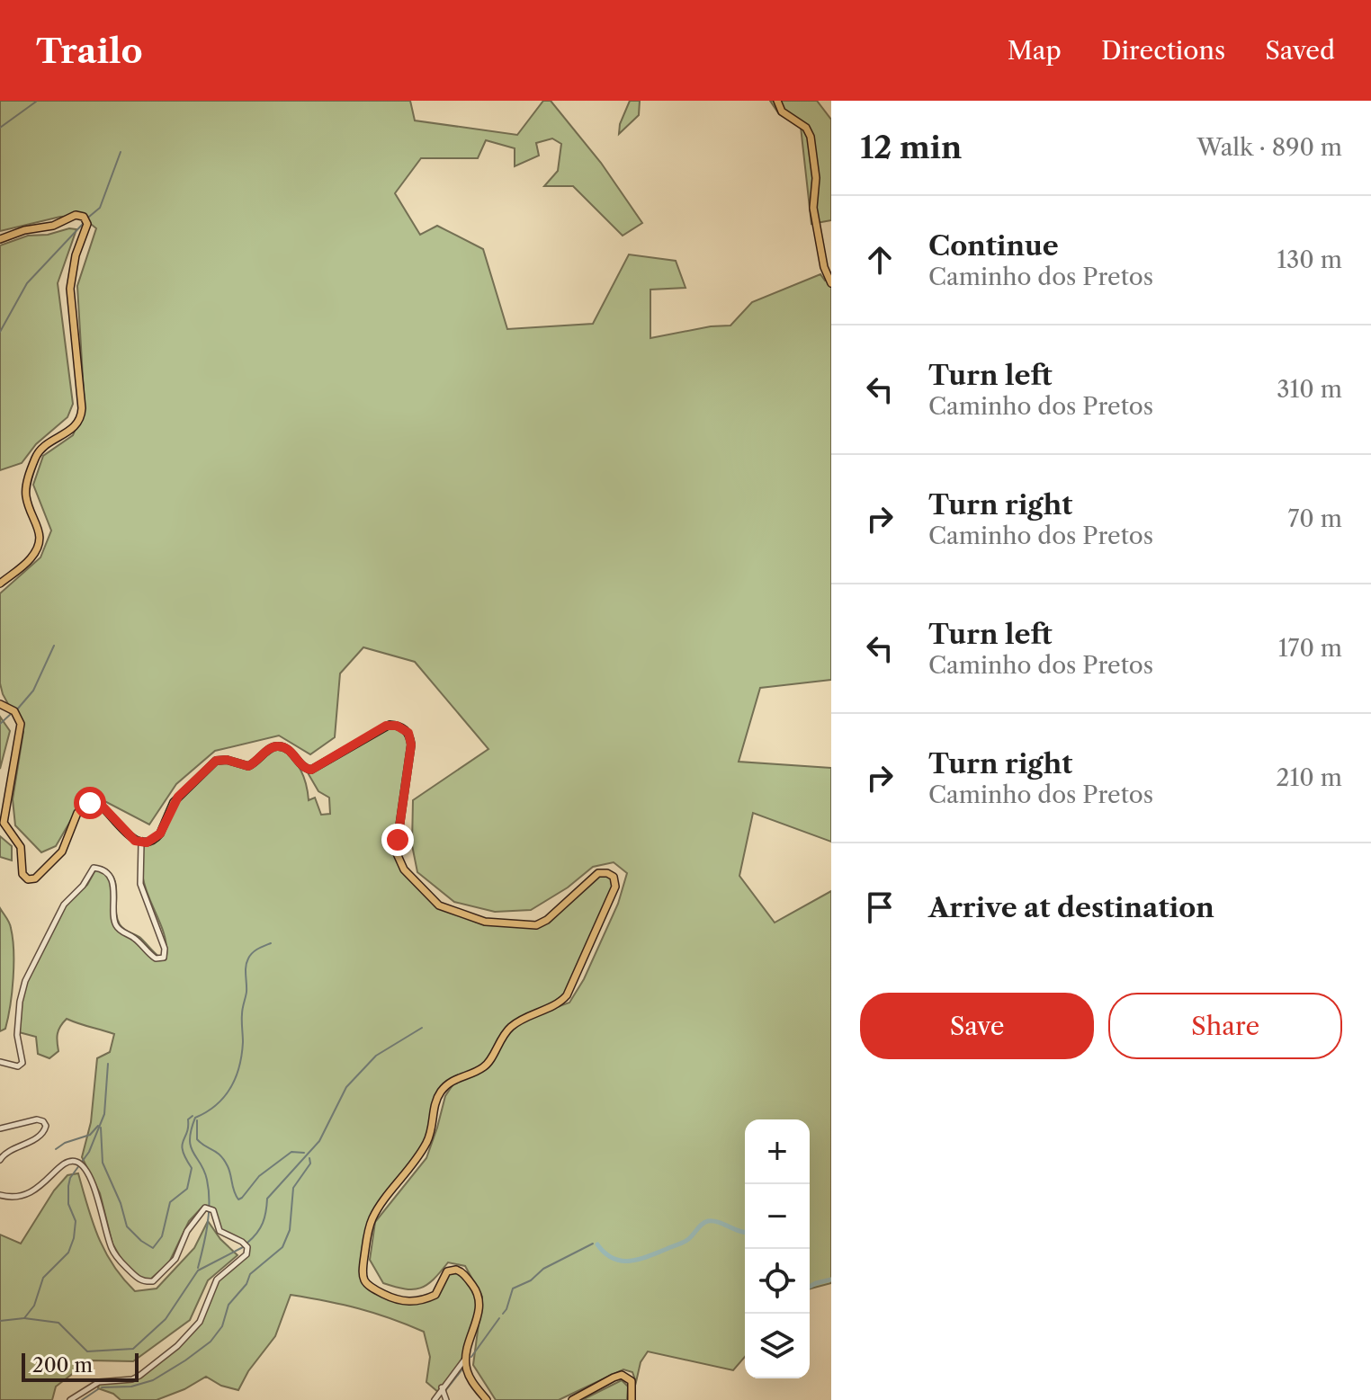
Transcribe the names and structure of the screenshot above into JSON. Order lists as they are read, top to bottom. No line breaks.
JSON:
{"scale_bar":"200 m","page":{"header":"Trailo","nav":["Map","Directions","Saved"],"heading":["12 min","Walk · 890 m"],"list":[["Continue","Caminho dos Pretos","130 m"],["Turn left","Caminho dos Pretos","310 m"],["Turn right","Caminho dos Pretos","70 m"],["Turn left","Caminho dos Pretos","170 m"],["Turn right","Caminho dos Pretos","210 m"],"Arrive at destination"],"buttons":["Save","Share"],"map_buttons":["+","−"],"scale":"200 m"}}
